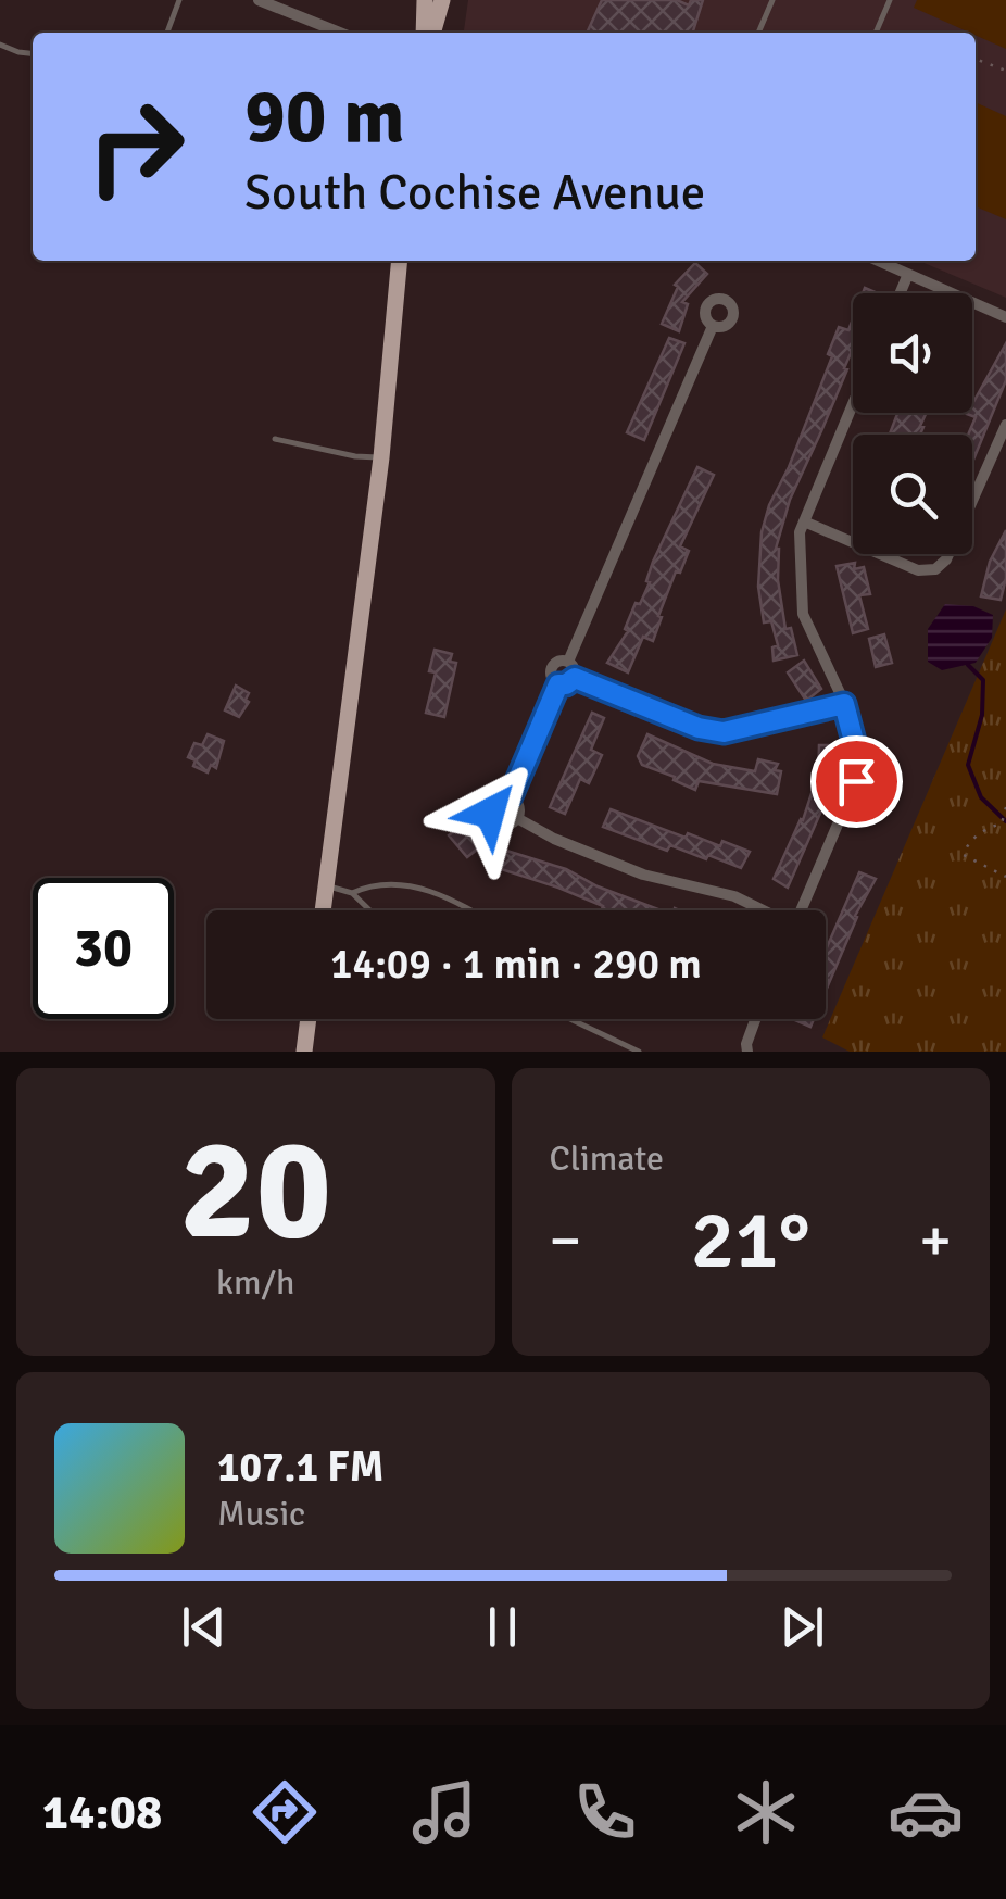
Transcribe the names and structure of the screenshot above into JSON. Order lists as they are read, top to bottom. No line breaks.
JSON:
{"page":{"turn":["90 m","South Cochise Avenue"],"limit":"30","trip":"14:09 · 1 min · 290 m","tile":[["20","km/h"],"Climate"],"heat":["−","21°","+"],"song":["107.1 FM","Music"],"tabs":"14:08"}}
